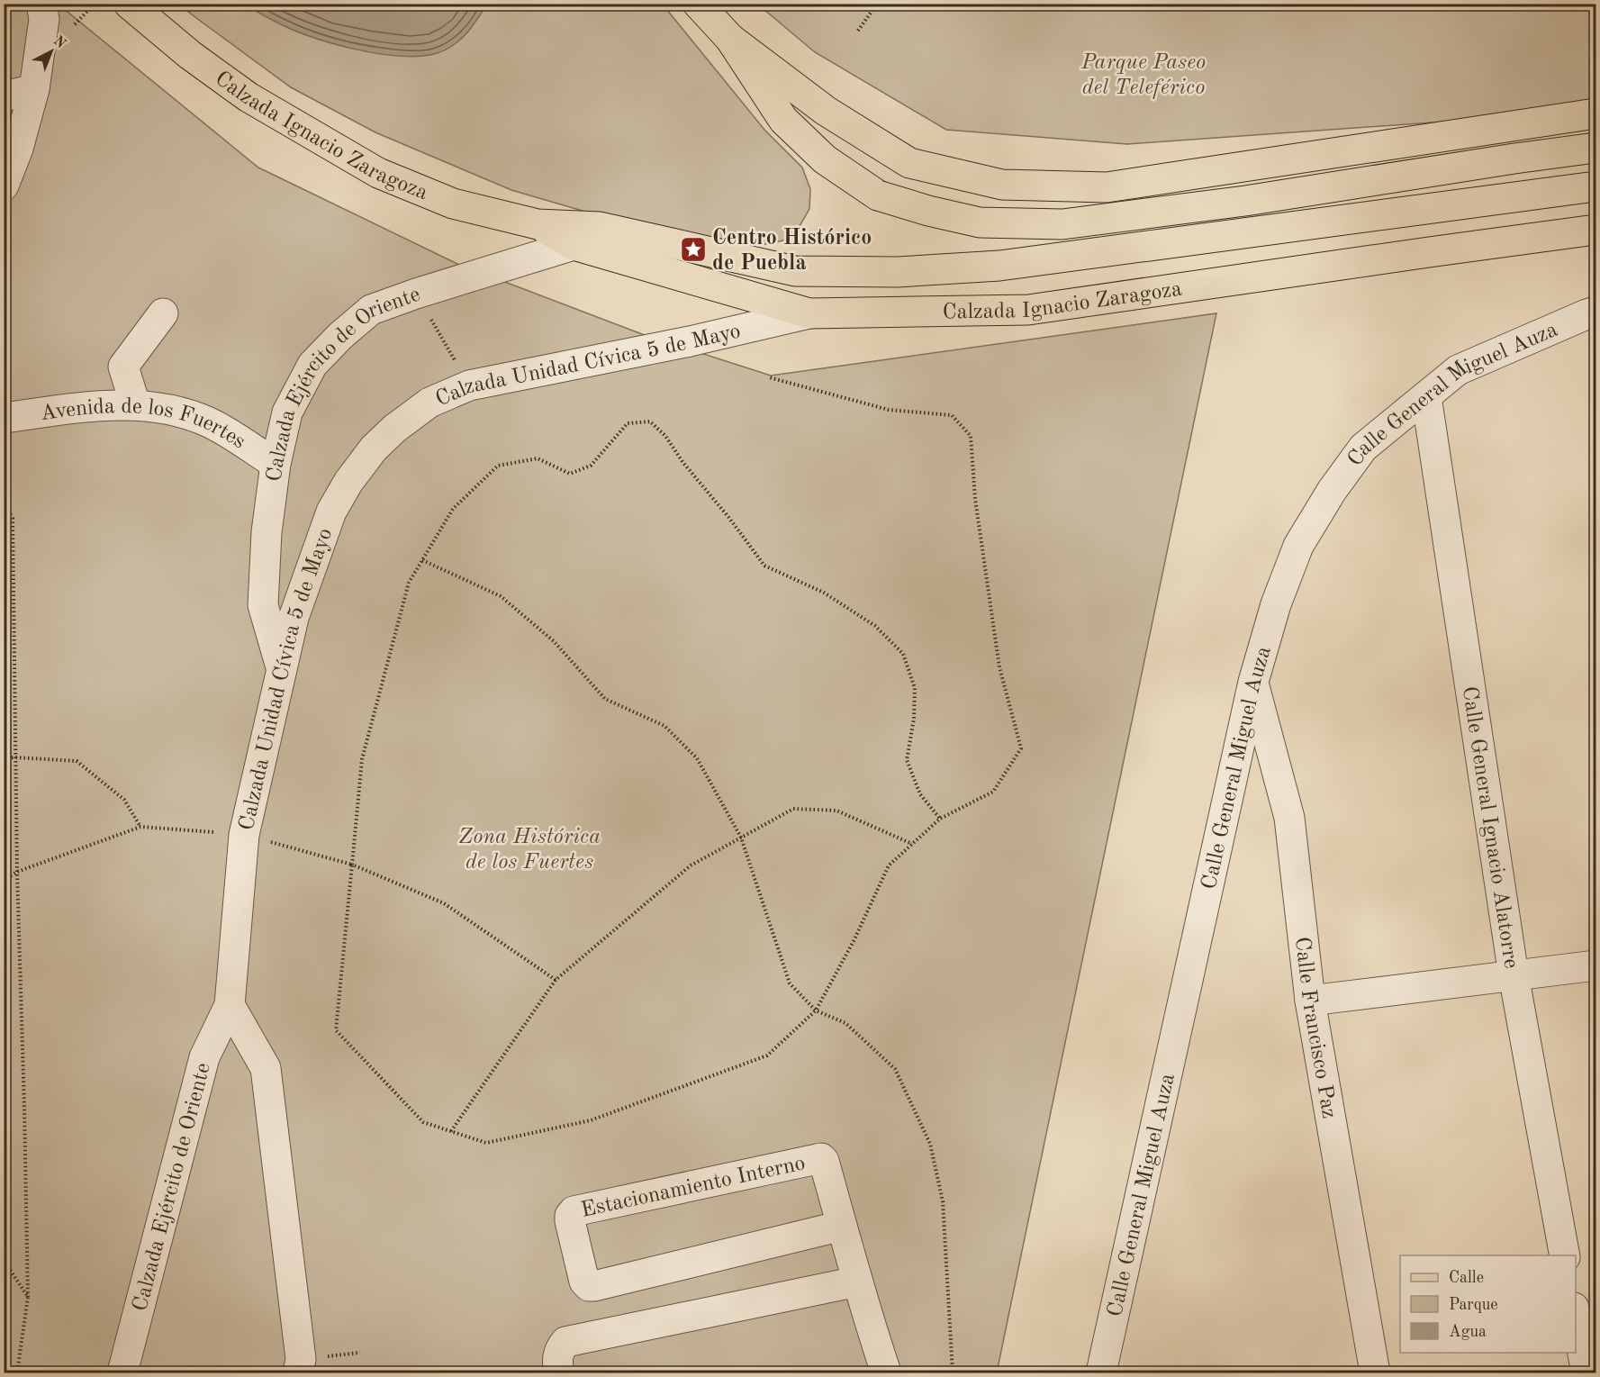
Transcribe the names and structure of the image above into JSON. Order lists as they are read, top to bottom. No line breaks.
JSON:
{"streets":{"main road":["Calzada Ignacio Zaragoza"],"street":["Calzada Unidad Cívica 5 de Mayo","Calzada Ejército de Oriente","Calle General Miguel Auza","Avenida de los Fuertes","Calle General Ignacio Alatorre","Calle Francisco Paz","Estacionamiento Interno"]},"crossings":[["Calzada Ignacio Zaragoza","Calzada Unidad Cívica 5 de Mayo"],["Calzada Ignacio Zaragoza","Calzada Ejército de Oriente"],["Calzada Unidad Cívica 5 de Mayo","Calzada Ejército de Oriente"],["Calzada Ejército de Oriente","Avenida de los Fuertes"],["Calle General Miguel Auza","Calle General Ignacio Alatorre"],["Calle General Miguel Auza","Calle Francisco Paz"]],"parks":["Parque Paseo del Teleférico","Zona Histórica de los Fuertes"],"places":{"place":["Centro Histórico de Puebla"]},"legend":["Calle","Parque","Agua"],"north":"top right"}
